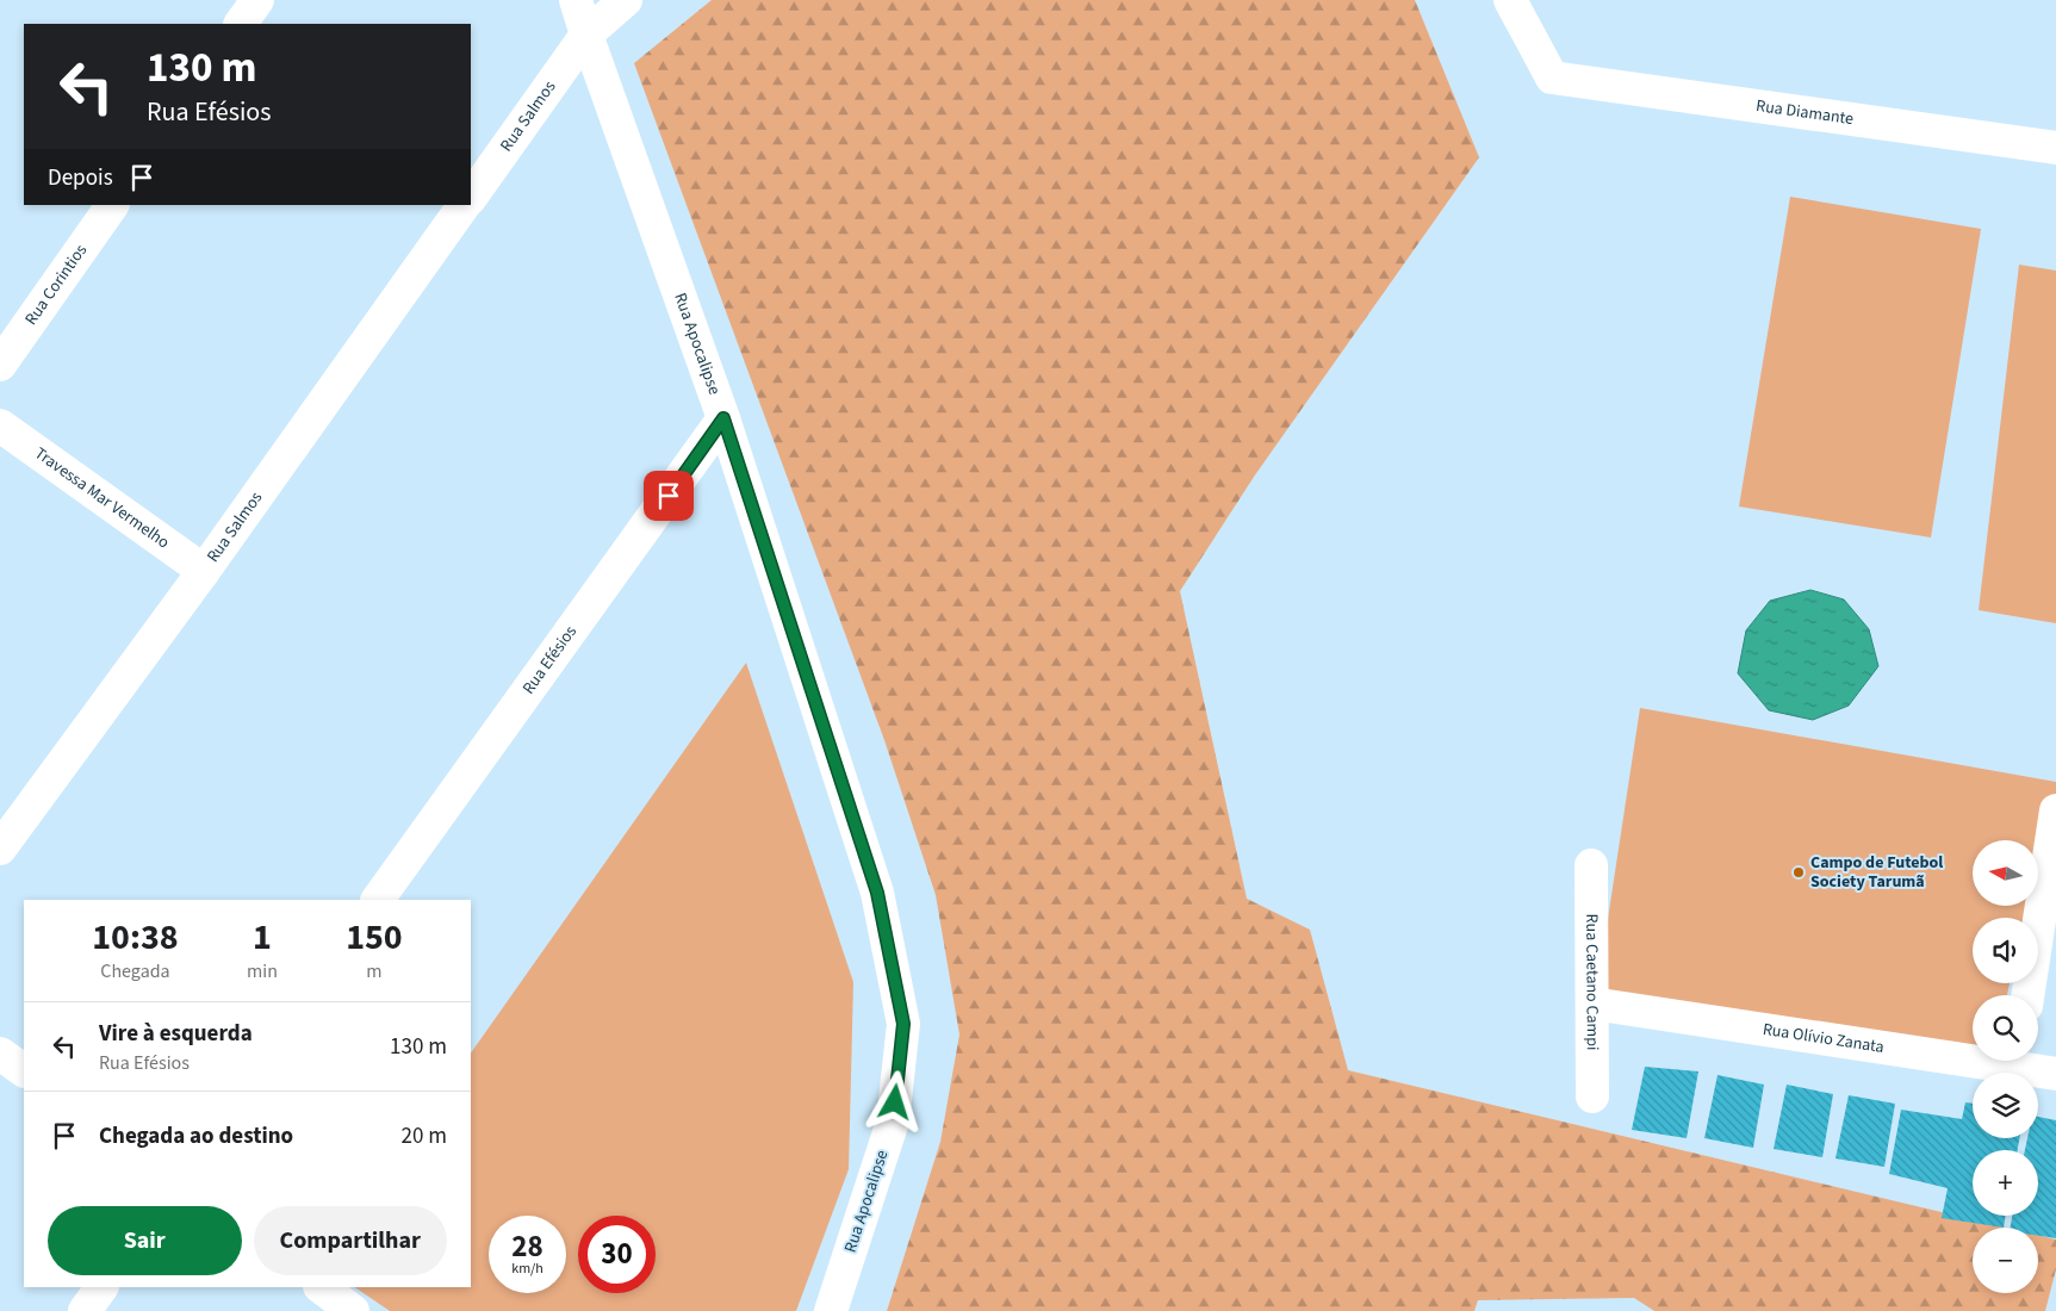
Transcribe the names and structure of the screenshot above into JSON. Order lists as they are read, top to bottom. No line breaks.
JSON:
{"streets":{"street":["Rua Diamante","Rua Salmos","Rua Corintios","Rua Apocalipse","Travessa Mar Vermelho","Rua Efésios","Rua Caetano Campi","Rua Olívio Zanata"]},"crossings":[["Rua Salmos","Rua Apocalipse"],["Rua Salmos","Travessa Mar Vermelho"],["Rua Apocalipse","Rua Efésios"],["Rua Caetano Campi","Rua Olívio Zanata"]],"places":["Campo de Futebol Society Tarumã"],"north":"left","page":{"turn":["130 m","Rua Efésios"],"then":"Depois","map_buttons":["+","−"],"eta":["10:38","Chegada","1","min","150","m"],"list":[{"name":"Vire à esquerda","note":"Rua Efésios","value":"130 m"},{"name":"Chegada ao destino","value":"20 m"}],"buttons":["Sair","Compartilhar"],"speed":"28 km/h","limit":"30"}}
